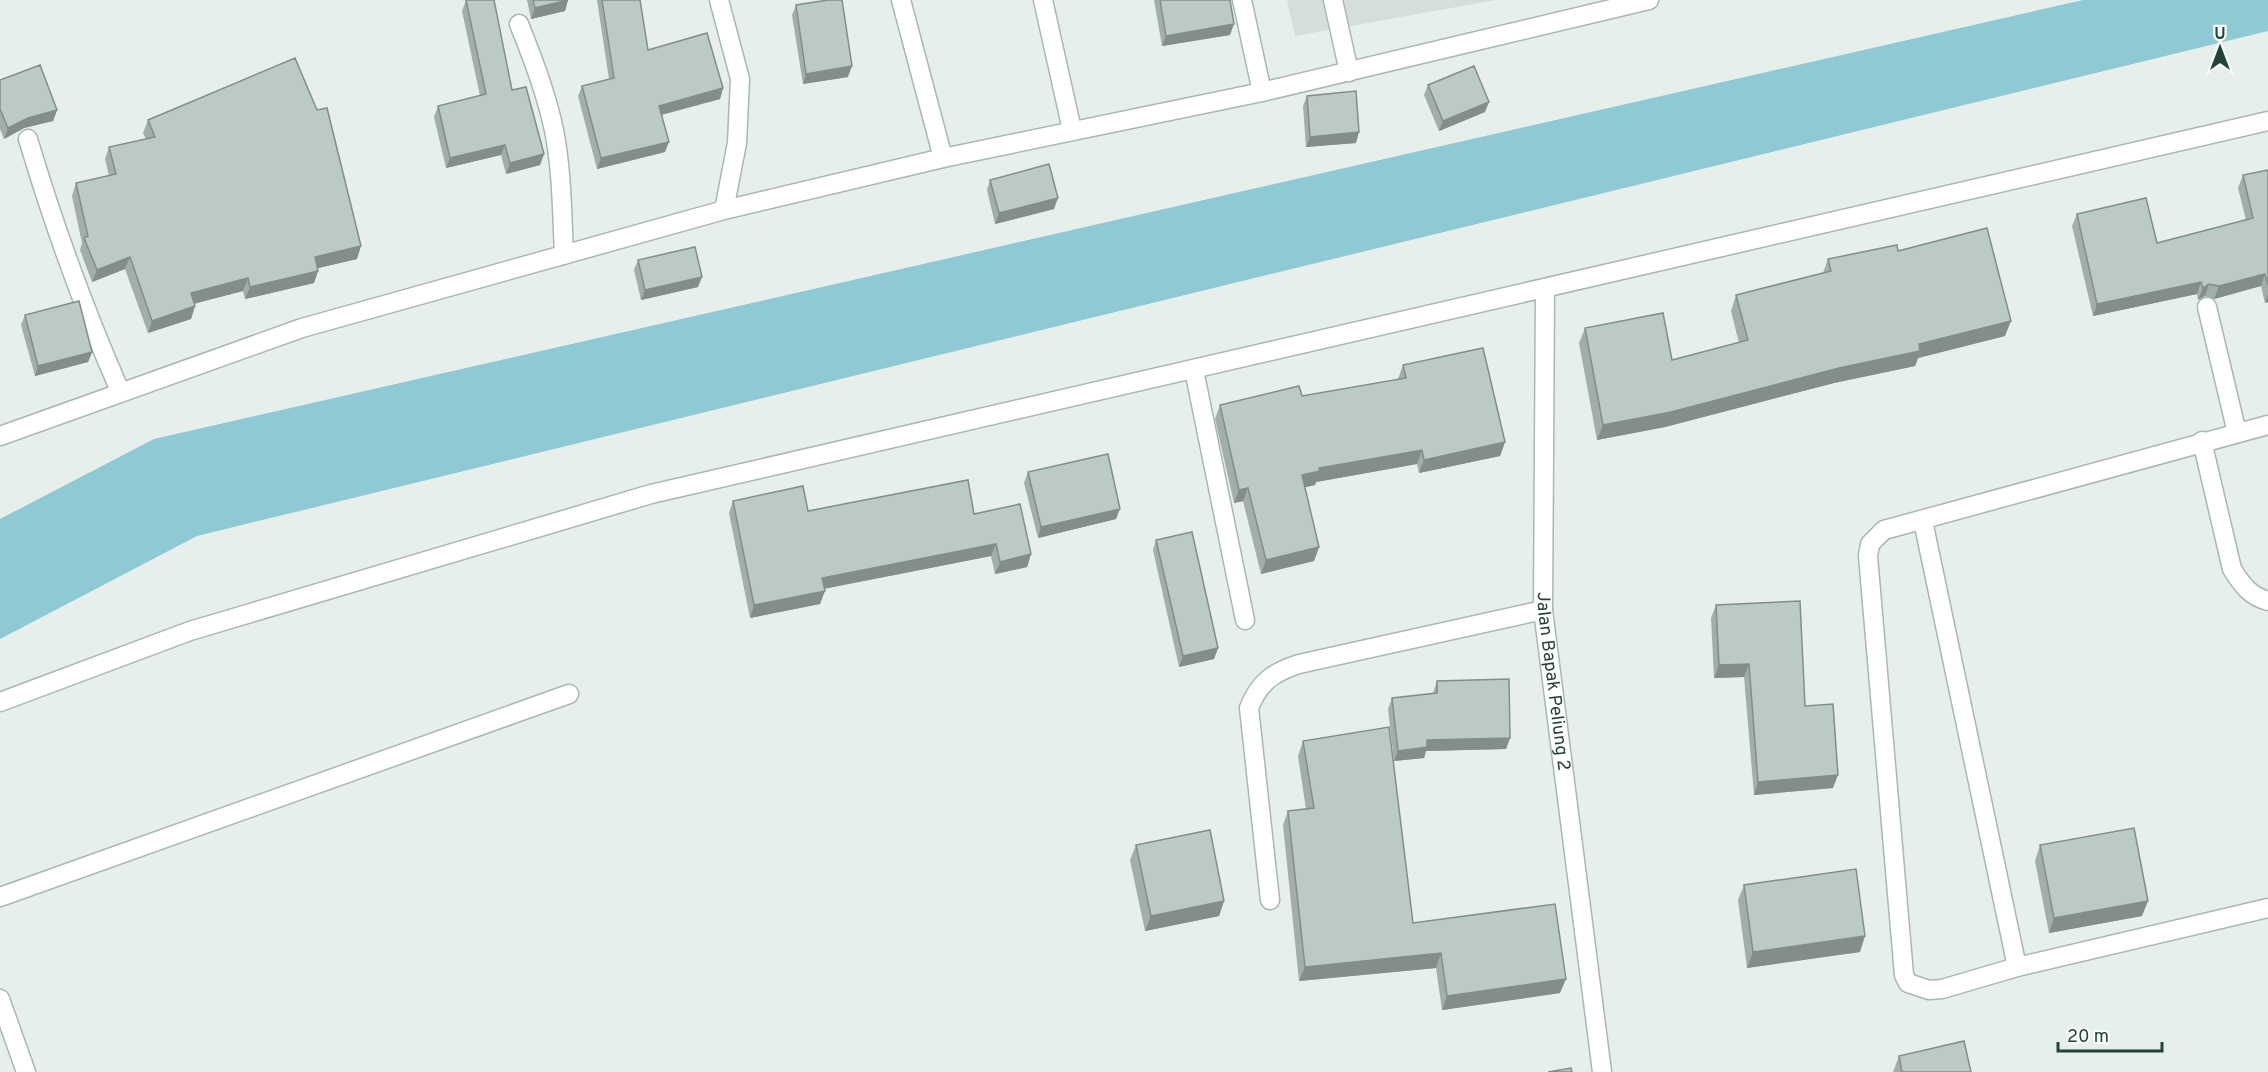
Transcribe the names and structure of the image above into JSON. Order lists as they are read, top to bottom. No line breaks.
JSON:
{"streets":{"street":["Jalan Bapak Peliung 2"]},"scale_bar":"20 m","north":"top"}
